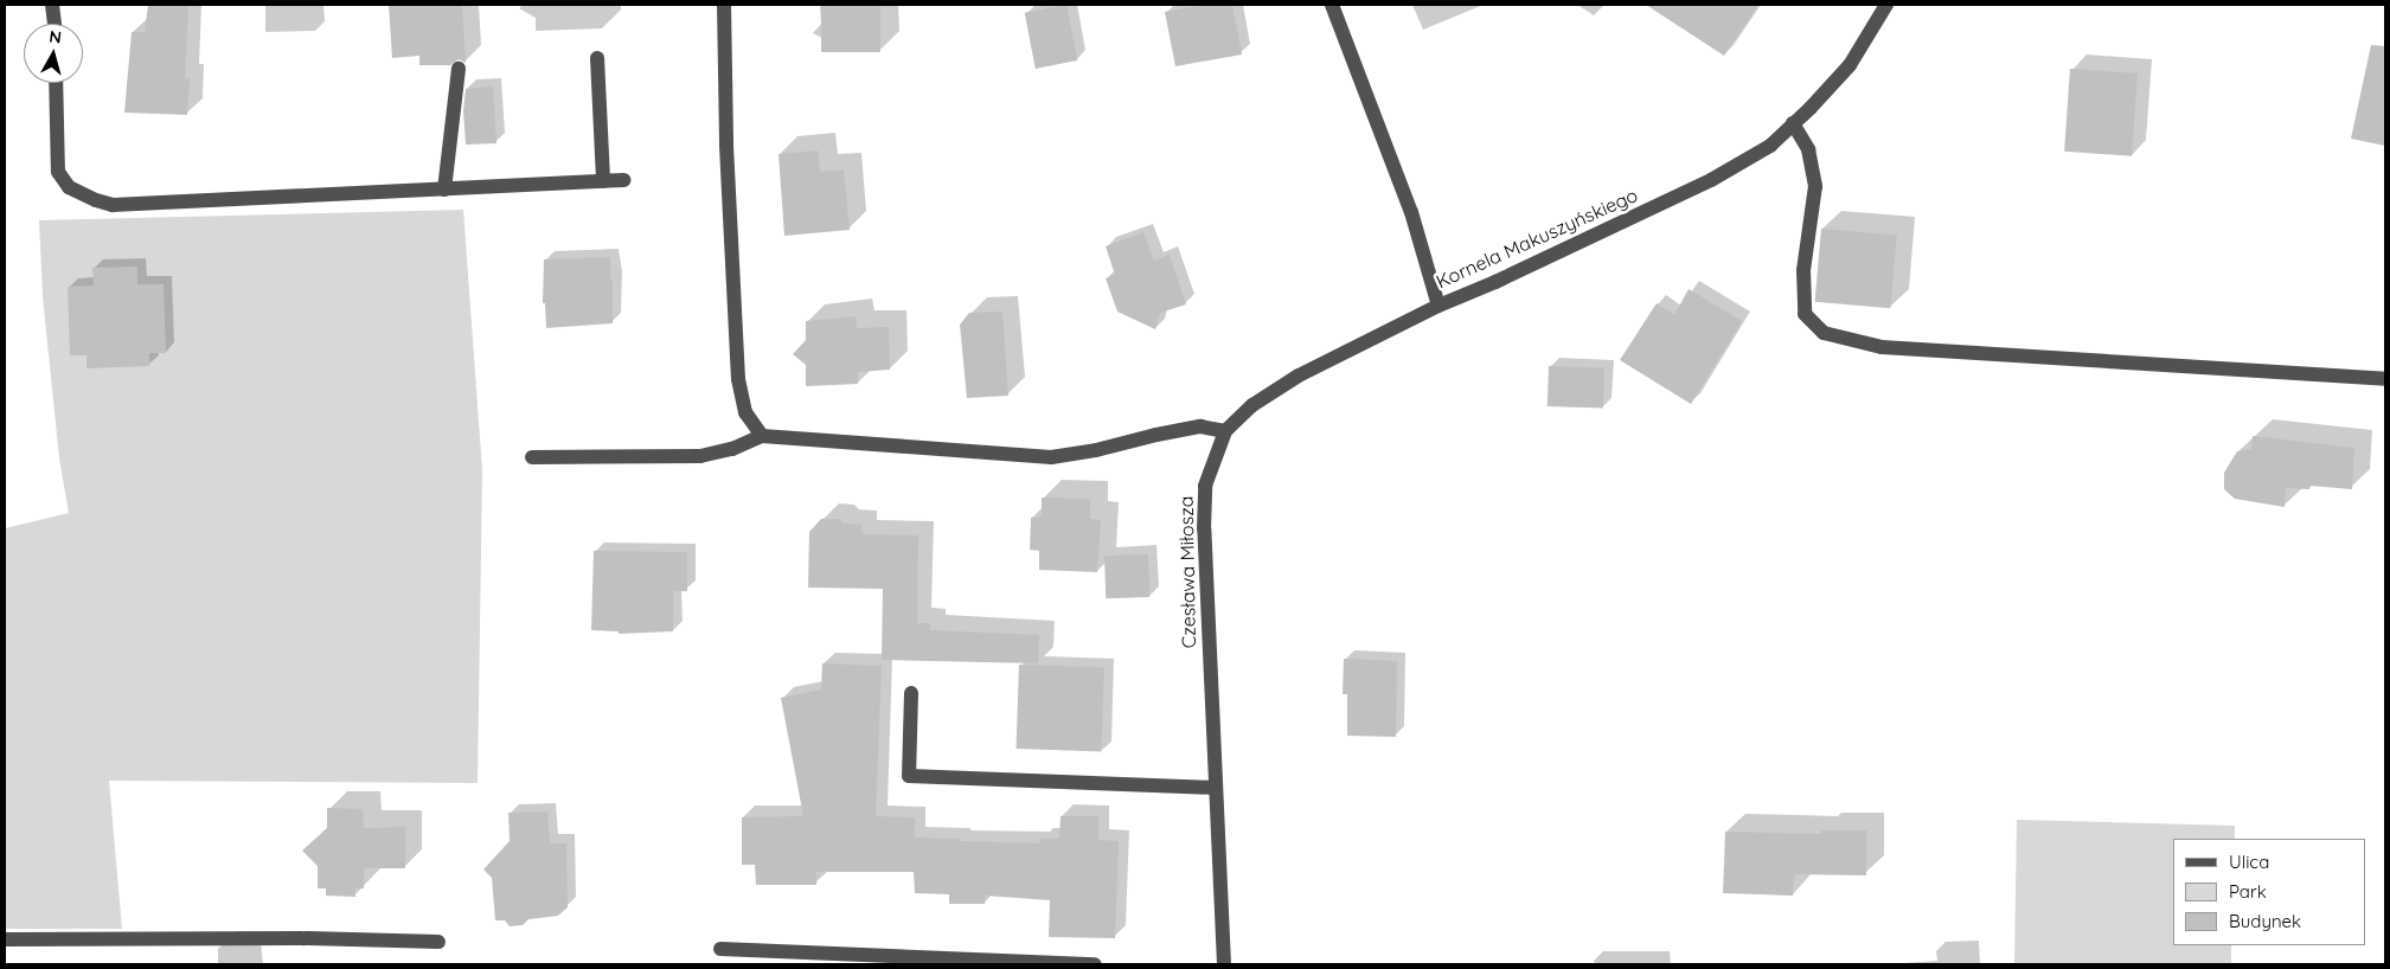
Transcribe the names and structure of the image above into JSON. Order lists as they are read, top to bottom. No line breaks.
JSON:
{"streets":{"street":["Kornela Makuszyńskiego","Czesława Miłosza"]},"crossings":[["Kornela Makuszyńskiego","Czesława Miłosza"]],"legend":["Ulica","Park","Budynek"],"north":"top"}
